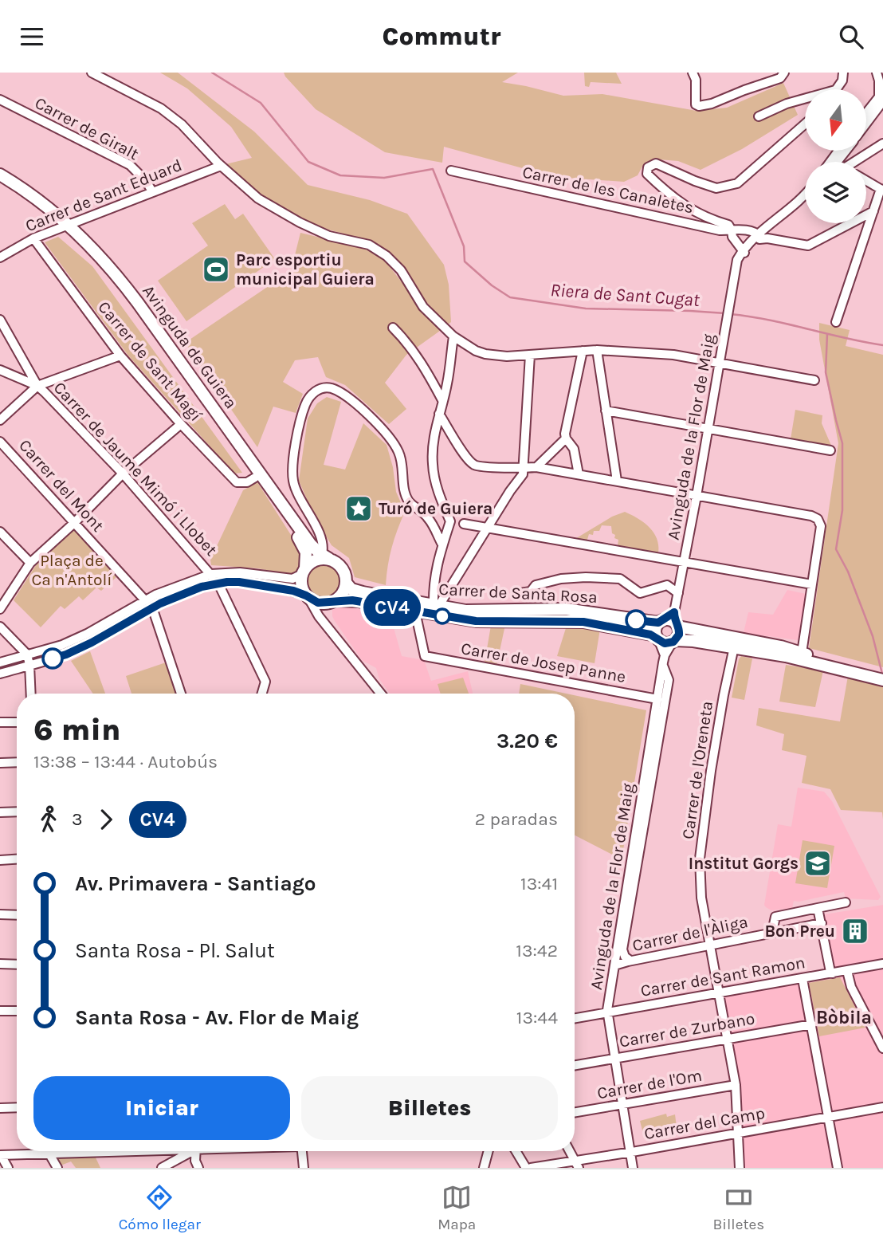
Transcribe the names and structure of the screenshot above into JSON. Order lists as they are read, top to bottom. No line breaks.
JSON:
{"streets":{"main road":["Avinguda de Guiera","Carrer de Santa Rosa"],"street":["Carrer de Giralt","Carrer de les Canaletes","Carrer de Sant Eduard","Carrer de Sant Magí","Avinguda de la Flor de Maig","Carrer de Jaume Mimó i Llobet","Carrer del Mont","Carrer de Josep Panne","Carrer de l'Oreneta","Carrer de l'Àliga","Carrer de Sant Ramon","Carrer de Zurbano","Carrer de l'Om","Carrer del Camp"]},"crossings":[["Carrer de Giralt","Carrer de Sant Eduard"],["Carrer de les Canaletes","Avinguda de la Flor de Maig"],["Carrer de Sant Eduard","Avinguda de Guiera"],["Carrer de Sant Eduard","Carrer de Sant Magí"],["Avinguda de Guiera","Carrer de Sant Magí"],["Avinguda de Guiera","Carrer de Santa Rosa"],["Avinguda de la Flor de Maig","Carrer de Santa Rosa"],["Avinguda de la Flor de Maig","Carrer de Josep Panne"],["Avinguda de la Flor de Maig","Carrer de l'Àliga"],["Avinguda de la Flor de Maig","Carrer de Sant Ramon"],["Avinguda de la Flor de Maig","Carrer de Zurbano"],["Avinguda de la Flor de Maig","Carrer de l'Om"],["Avinguda de la Flor de Maig","Carrer del Camp"],["Carrer de Santa Rosa","Carrer de Josep Panne"],["Carrer de Santa Rosa","Carrer de l'Oreneta"],["Carrer de l'Oreneta","Carrer de l'Àliga"],["Carrer de l'Oreneta","Carrer de Sant Ramon"],["Carrer de l'Oreneta","Carrer de Zurbano"],["Carrer de l'Oreneta","Carrer de l'Om"],["Carrer de l'Oreneta","Carrer del Camp"]],"districts":["Bòbila"],"water":["Riera de Sant Cugat"],"parks":["Plaça de Ca n'Antolí"],"places":{"sports":["Parc esportiu municipal Guiera"],"place":["Turó de Guiera"],"school or university":["Institut Gorgs"],"building":["Bon Preu"]},"lines":["bus line CV4"],"north":"bottom","page":{"header":"Commutr","on_map":"CV4","heading":["6 min","13:38 – 13:44 · Autobús","3.20 €"],"legs":["3","CV4","2 paradas"],"list":[{"name":"Av. Primavera - Santiago","value":"13:41"},{"name":"Santa Rosa - Pl. Salut","value":"13:42"},{"name":"Santa Rosa - Av. Flor de Maig","value":"13:44"}],"buttons":["Iniciar","Billetes"],"tabs":["Cómo llegar","Mapa","Billetes"]}}
